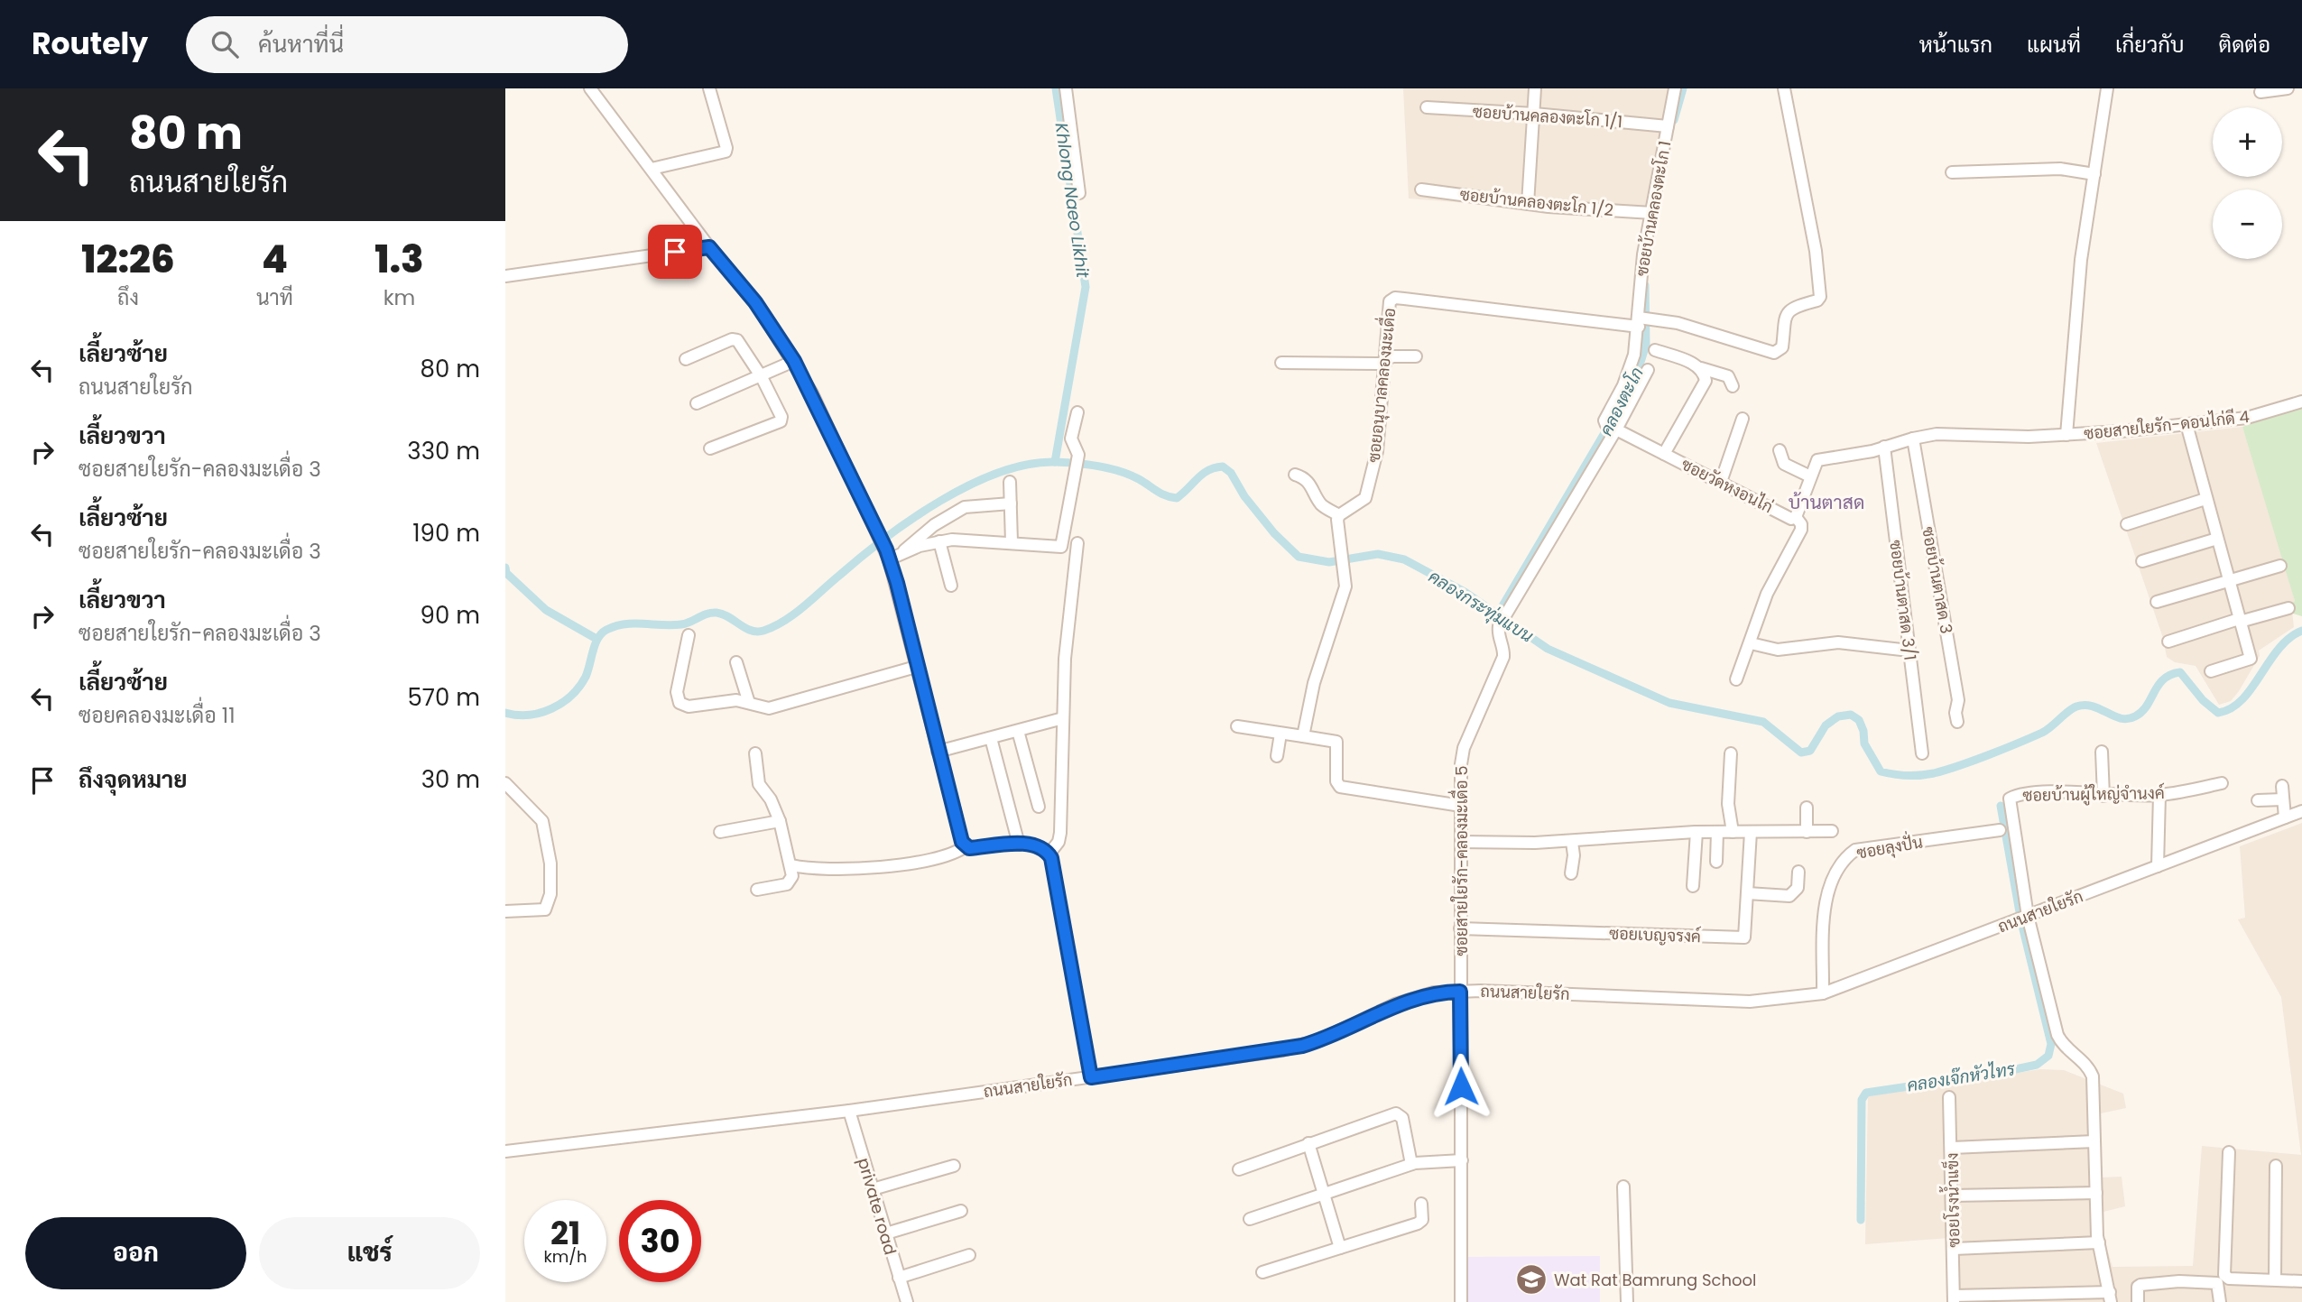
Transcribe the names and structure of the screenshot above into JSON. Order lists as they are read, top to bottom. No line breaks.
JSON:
{"streets":{"street":["ซอยบ้านคลองตะโก 1/1","ซอยบ้านคลองตะโก 1/2","ซอยบ้านคลองตะโก 1","ซอยอนุบาลคลองมะเดื่อ","ซอยสายใยรัก-ดอนไก่ดี 4","ซอยวัดหงอนไก่","ซอยบ้านตาสด 3","ซอยบ้านตาสด 3/1","ซอยบ้านผู้ใหญ่จำนงค์","ซอยลุงปั่น","ซอยสายใยรัก-คลองมะเดื่อ 5","ถนนสายใยรัก","ซอยเบญจรงค์","ซอยโรงน้ำแข็ง","private road"]},"crossings":[["ซอยบ้านคลองตะโก 1/1","ซอยบ้านคลองตะโก 1"],["ซอยบ้านคลองตะโก 1/2","ซอยบ้านคลองตะโก 1"],["ซอยบ้านคลองตะโก 1","ซอยอนุบาลคลองมะเดื่อ"],["ซอยบ้านคลองตะโก 1","ซอยวัดหงอนไก่"],["ซอยบ้านคลองตะโก 1","ซอยสายใยรัก-คลองมะเดื่อ 5"],["ซอยวัดหงอนไก่","ซอยสายใยรัก-คลองมะเดื่อ 5"],["ซอยบ้านผู้ใหญ่จำนงค์","ถนนสายใยรัก"],["ซอยลุงปั่น","ถนนสายใยรัก"],["ซอยสายใยรัก-คลองมะเดื่อ 5","ถนนสายใยรัก"],["ซอยสายใยรัก-คลองมะเดื่อ 5","ซอยเบญจรงค์"],["ถนนสายใยรัก","private road"]],"districts":["บ้านตาสด"],"water":["Khlong Naeo Likhit","คลองตะโก","คลองกระทุ่มแบน","คลองเจ๊กหัวไทร"],"places":{"school or university":["Wat Rat Bamrung School"]},"page":{"header":"Routely","search":"ค้นหาที่นี่","nav":["หน้าแรก","แผนที่","เกี่ยวกับ","ติดต่อ"],"turn":["80 m","ถนนสายใยรัก"],"map_buttons":["+","−"],"eta":["12:26","ถึง","4","นาที","1.3","km"],"list":[{"name":"เลี้ยวซ้าย","note":"ถนนสายใยรัก","value":"80 m"},{"name":"เลี้ยวขวา","note":"ซอยสายใยรัก-คลองมะเดื่อ 3","value":"330 m"},{"name":"เลี้ยวซ้าย","note":"ซอยสายใยรัก-คลองมะเดื่อ 3","value":"190 m"},{"name":"เลี้ยวขวา","note":"ซอยสายใยรัก-คลองมะเดื่อ 3","value":"90 m"},{"name":"เลี้ยวซ้าย","note":"ซอยคลองมะเดื่อ 11","value":"570 m"},{"name":"ถึงจุดหมาย","value":"30 m"}],"speed":"21 km/h","limit":"30","buttons":["ออก","แชร์"]}}
